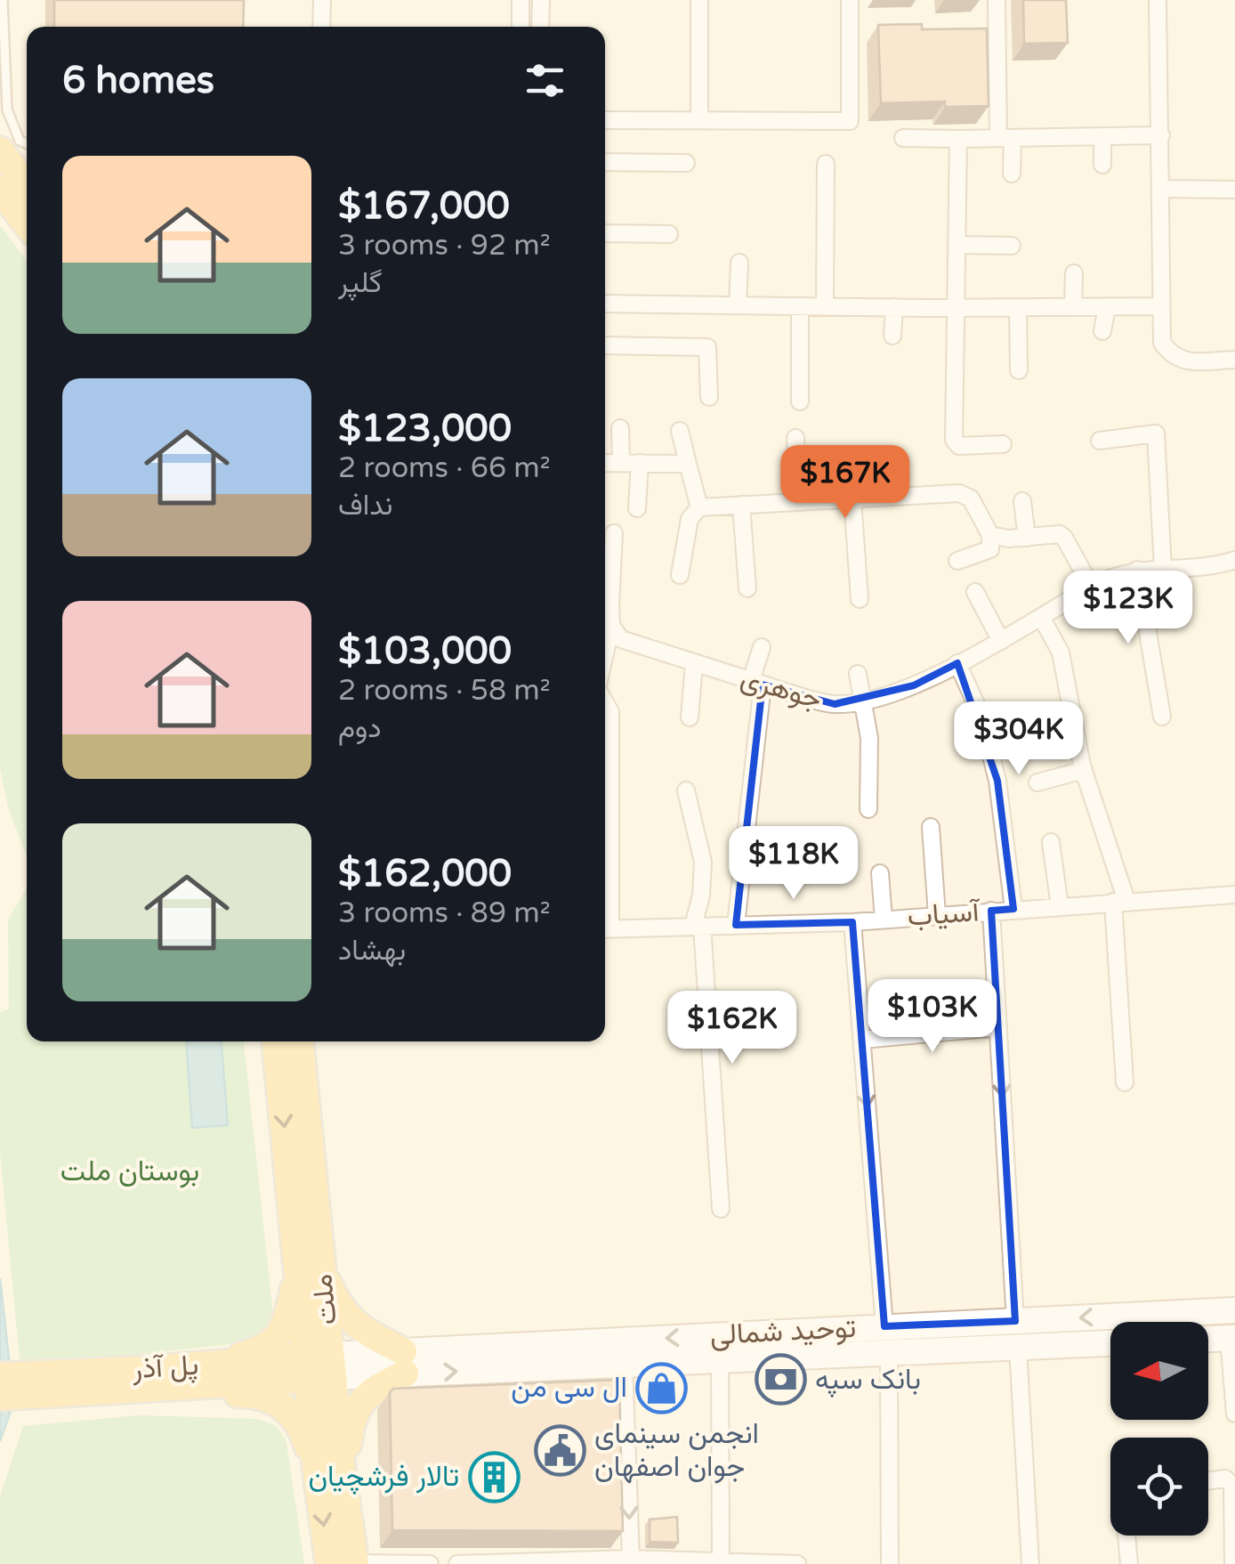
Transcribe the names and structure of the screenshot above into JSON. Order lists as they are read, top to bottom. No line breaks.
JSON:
{"streets":{"main road":["ملت","توحید شمالی","پل آذر"],"street":["جوهری","آسیاب"]},"crossings":[["ملت","توحید شمالی"],["ملت","پل آذر"],["توحید شمالی","پل آذر"]],"parks":["بوستان ملت"],"places":{"bank":["بانک سپه"],"shop":["ال سی من"],"public building":["انجمن سینمای جوان اصفهان"],"building":["تالار فرشچیان"]},"north":"left","page":{"heading":"6 homes","list":[{"name":"$167,000","note":"3 rooms · 92 m² · گلپر"},{"name":"$123,000","note":"2 rooms · 66 m² · نداف"},{"name":"$103,000","note":"2 rooms · 58 m² · دوم"},{"name":"$162,000","note":"3 rooms · 89 m² · بهشاد"}],"price":["$167K","$123K","$304K","$118K","$103K","$162K"]}}
